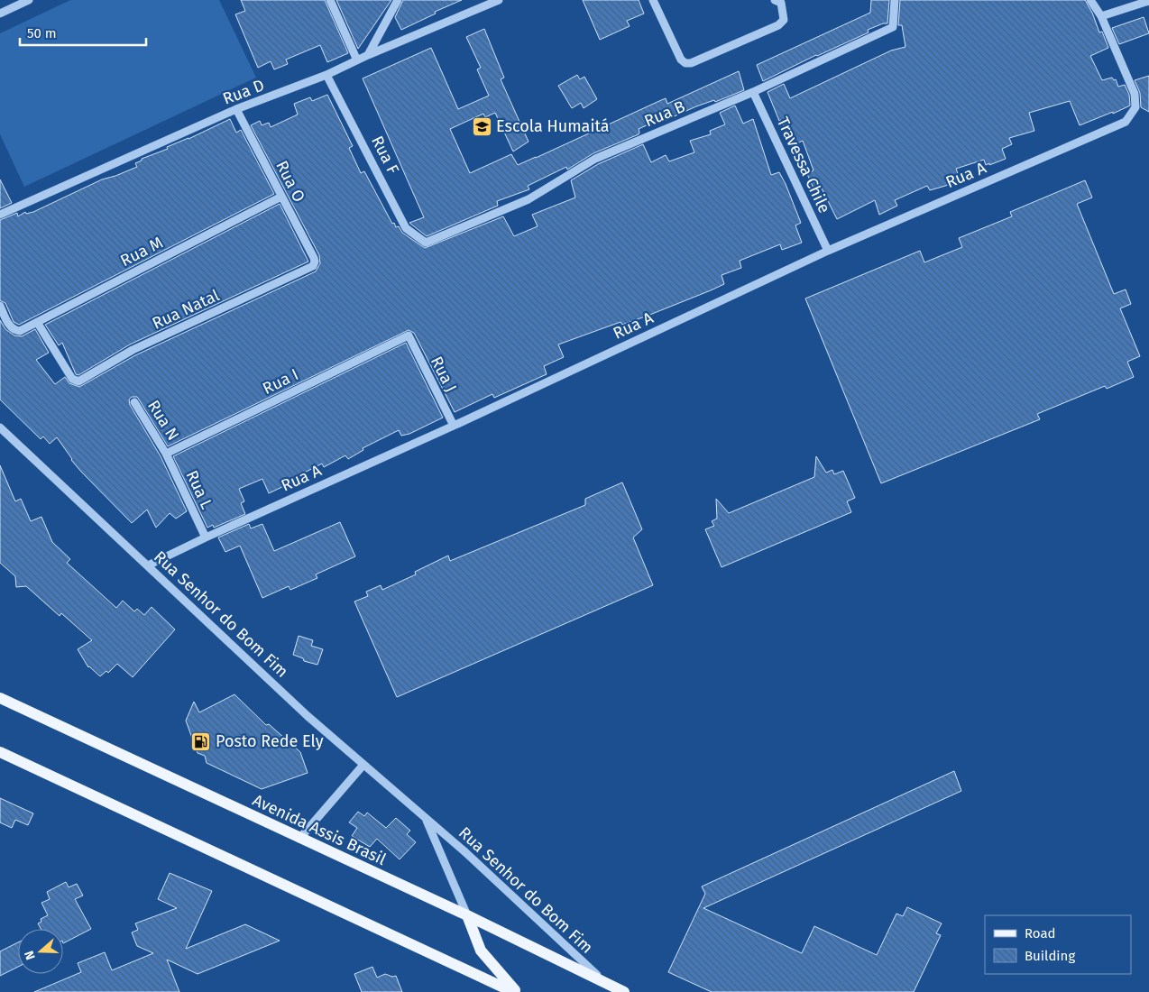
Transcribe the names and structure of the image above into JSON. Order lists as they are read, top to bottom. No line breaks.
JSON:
{"streets":{"main road":["Avenida Assis Brasil"],"street":["Rua D","Rua B","Rua F","Travessa Chile","Rua A","Rua O","Rua M","Rua Natal","Rua J","Rua I","Rua N","Rua L","Rua Senhor do Bom Fim"]},"crossings":[["Rua D","Rua F"],["Rua D","Rua O"],["Rua B","Rua F"],["Rua B","Travessa Chile"],["Travessa Chile","Rua A"],["Rua A","Rua J"],["Rua A","Rua L"],["Rua A","Rua Senhor do Bom Fim"],["Rua O","Rua M"],["Rua O","Rua Natal"],["Rua M","Rua Natal"],["Rua J","Rua I"],["Rua I","Rua N"],["Rua I","Rua L"],["Rua N","Rua L"],["Rua Senhor do Bom Fim","Avenida Assis Brasil"]],"places":{"school or university":["Escola Humaitá"],"fuel station":["Posto Rede Ely"]},"legend":["Road","Building"],"scale_bar":"50 m","north":"left"}
